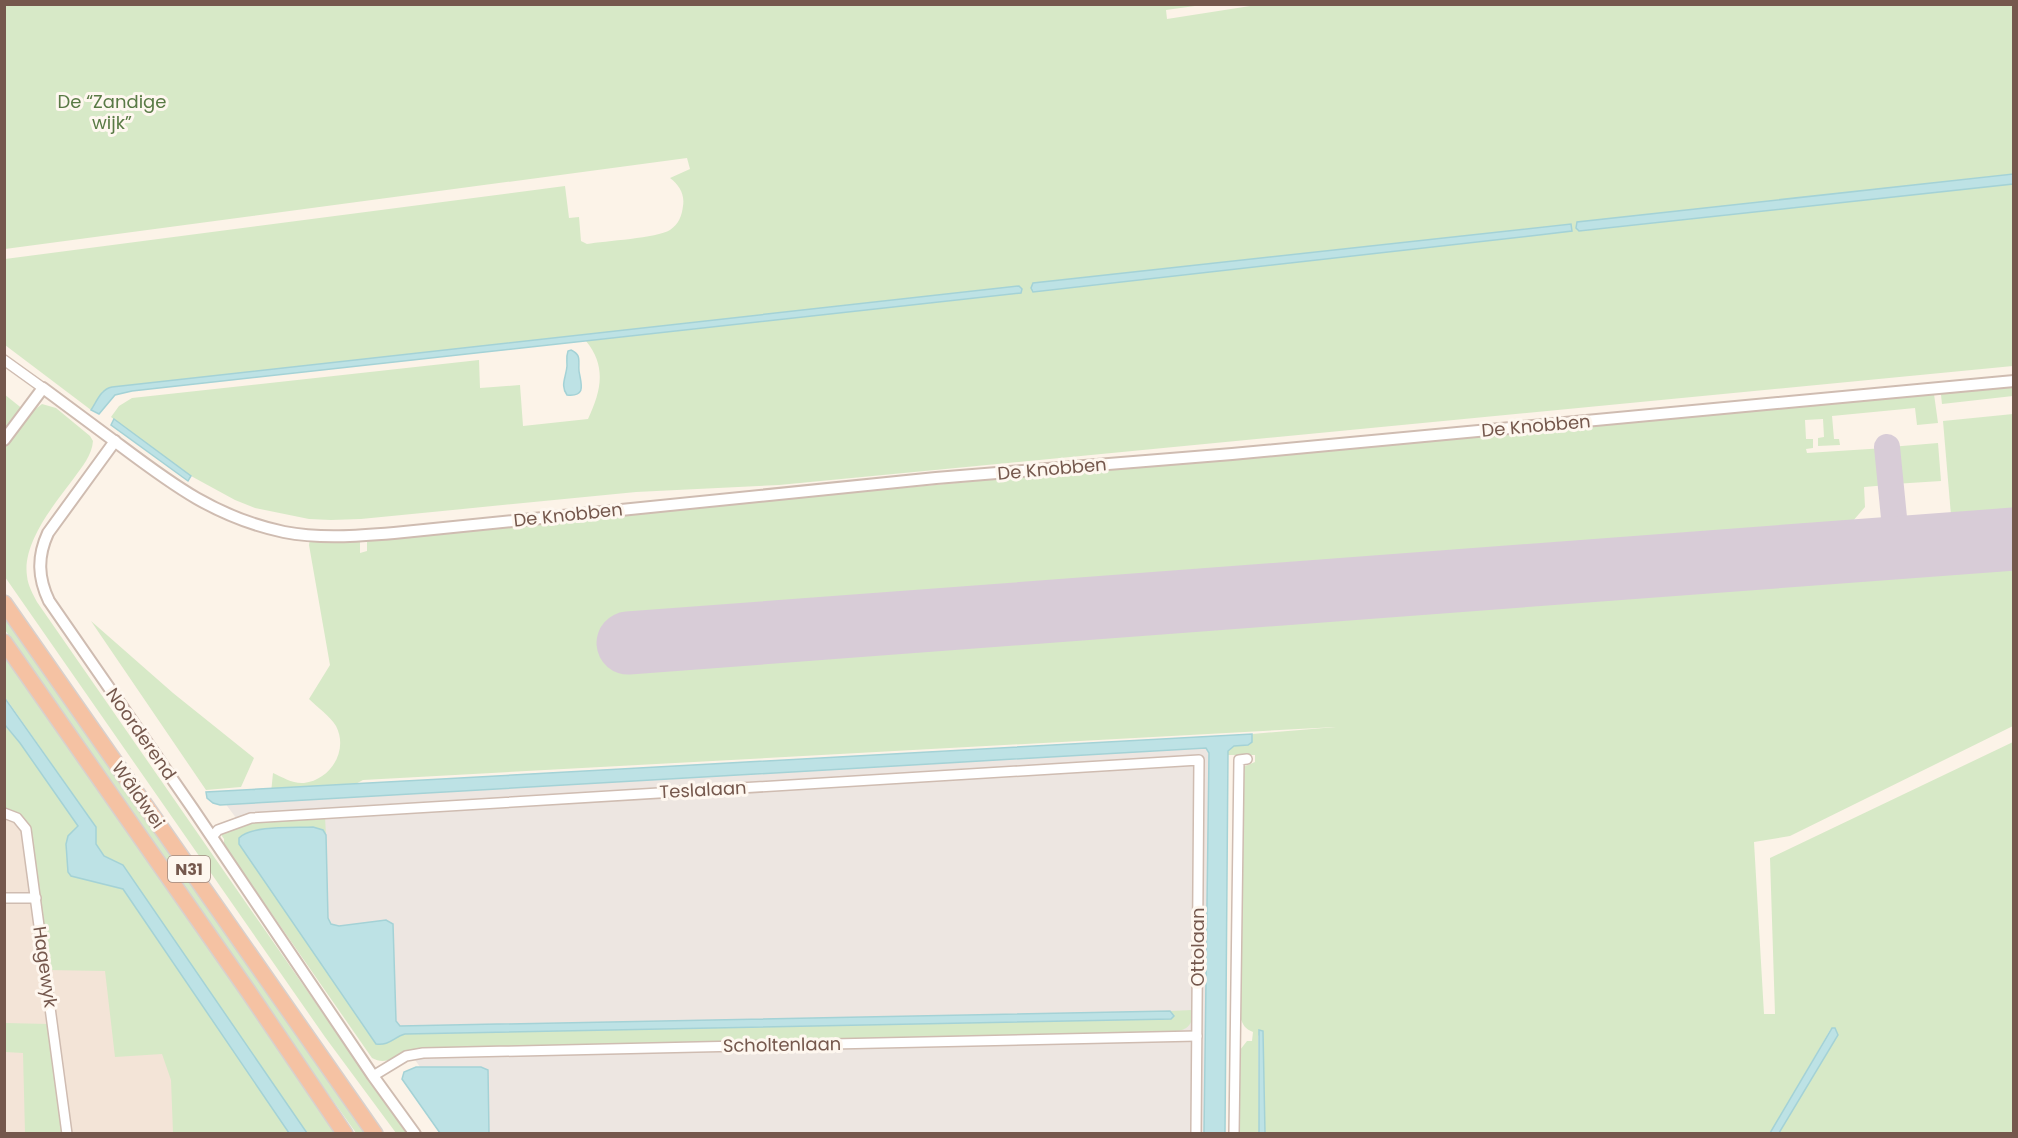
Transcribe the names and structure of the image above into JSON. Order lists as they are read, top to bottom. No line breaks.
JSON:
{"streets":{"highway":["Wâldwei","N31"],"street":["De Knobben","Noorderend","Teslalaan","Ottolaan","Hagewyk","Scholtenlaan"]},"crossings":[["De Knobben","Noorderend"],["Noorderend","Teslalaan"],["Noorderend","Scholtenlaan"],["Teslalaan","Ottolaan"],["Ottolaan","Scholtenlaan"]],"parks":["De “Zandige wijk”"]}
